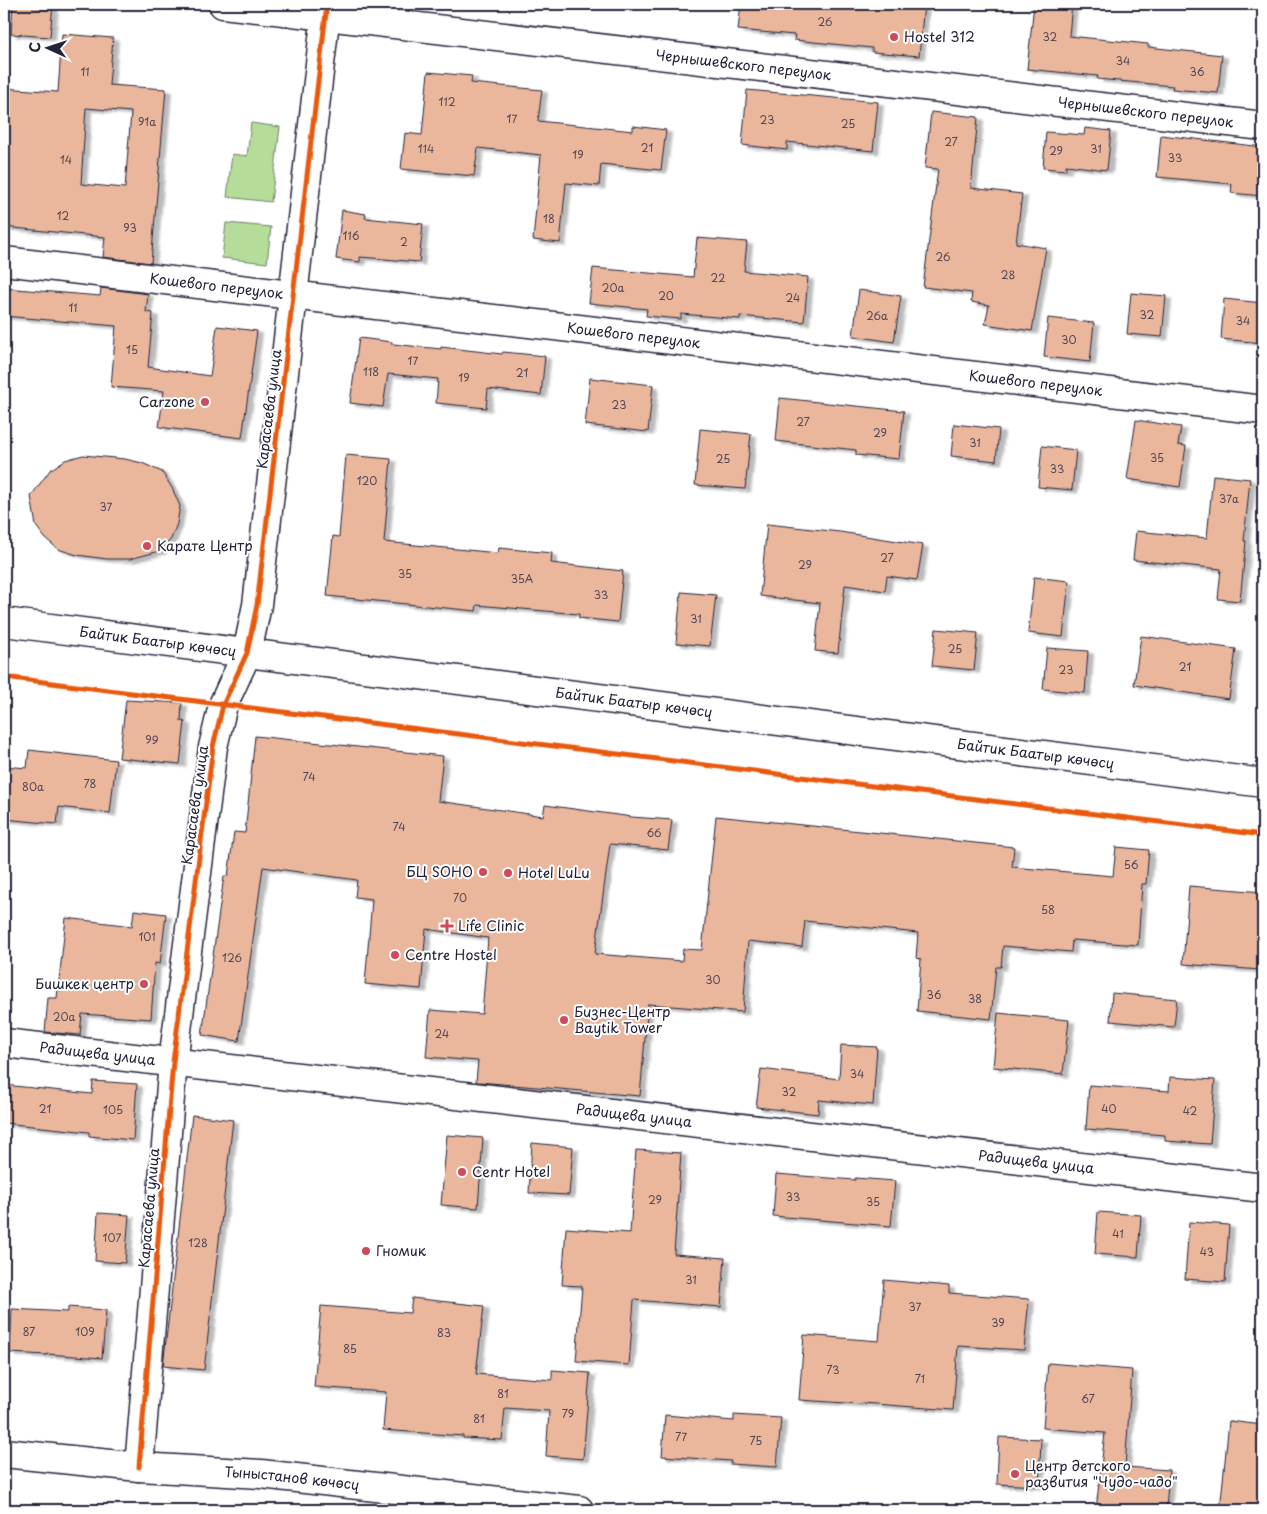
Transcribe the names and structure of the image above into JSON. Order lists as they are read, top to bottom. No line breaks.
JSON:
{"streets":{"street":["Чернышевского переулок","Кошевого переулок","Карасаева улица","Байтик Баатыр көчөсү","Радищева улица","Тыныстанов көчөсү"]},"crossings":[["Чернышевского переулок","Карасаева улица"],["Кошевого переулок","Карасаева улица"],["Карасаева улица","Байтик Баатыр көчөсү"],["Карасаева улица","Радищева улица"],["Карасаева улица","Тыныстанов көчөсү"]],"places":{"other":["Hostel 312","Carzone","Карате Центр","БЦ SOHO","Hotel LuLu","Centre Hostel","Бишкек центр","Бизнес-Центр Baytik Tower","Centr Hotel","Гномик","Центр детского развития \"Чудо-чадо\""],"health":["Life Clinic"]},"house_numbers":["26","32","34","11","36","112","17","23","91а","25","27","21","114","31","29","19","33","14","12","18","93","116","2","26","28","22","20а","20","24","11","32","26а","34","30","15","17","118","21","19","23","27","29","31","35","25","33","120","37а","37","27","29","35","35А","33","31","25","21","23","99","74","78","80а","74","66","56","70","58","101","126","30","36","38","20а","24","34","32","21","40","105","42","33","29","35","41","107","128","43","31","37","39","87","109","83","85","73","71","81","67","79","81","77","75"],"north":"left"}
